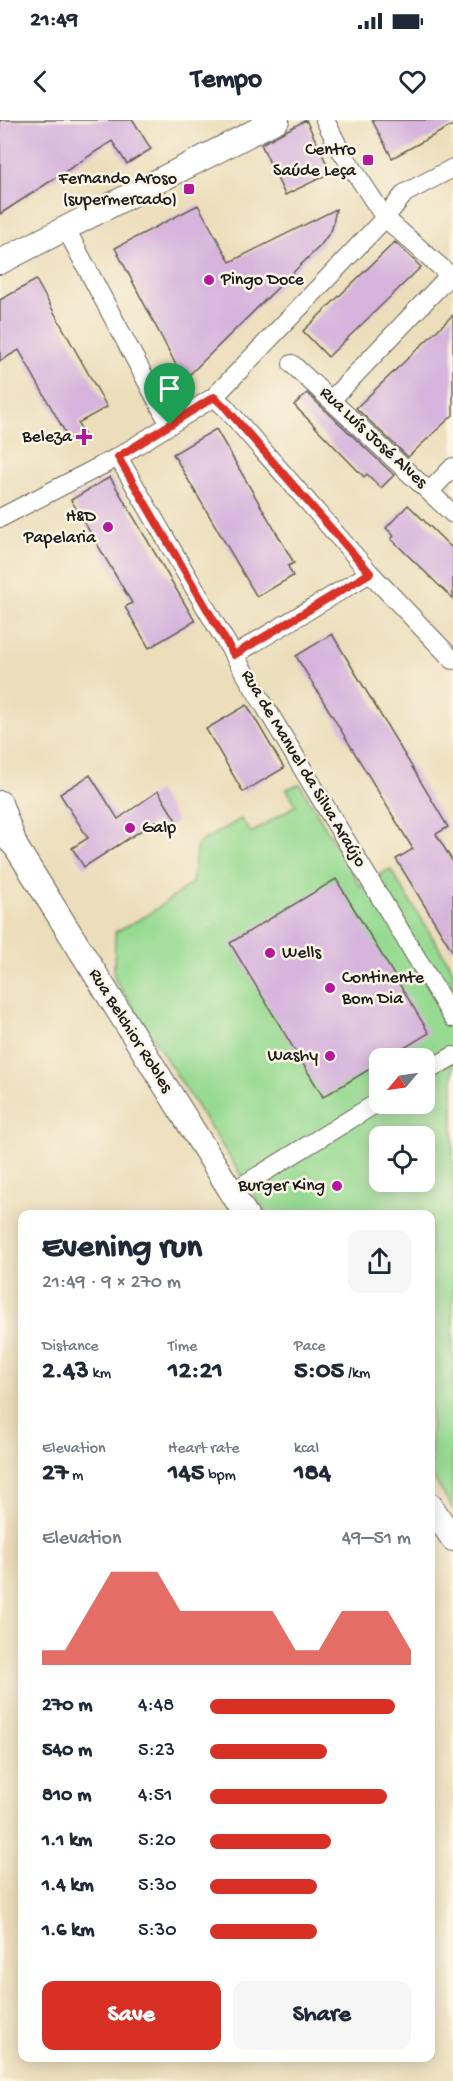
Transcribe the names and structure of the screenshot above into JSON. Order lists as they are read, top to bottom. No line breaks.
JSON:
{"streets":{"main road":["Rua Belchior Robles"],"street":["Rua Luís José Alves","Rua de Manuel da Silva Araújo"]},"places":{"transit":["Centro Saúde Leça","Fernando Aroso (supermercado)"],"other":["Pingo Doce","H&D Papelaria","Galp","Wells","Continente Bom Dia","Washy","Burger King"],"health":["Beleza"]},"north":"bottom left","page":{"status":"21:49","header":"Tempo","heading":["Evening run","21:49 · 9 × 270 m"],"stats":[["Distance","2.43 km"],["Time","12:21"],["Pace","5:05 /km"],["Elevation","27 m"],["Heart rate","145 bpm"],["kcal","184"]],"chart":["Elevation","49–51 m"],"list":[{"name":"270 m","note":"4:48"},{"name":"540 m","note":"5:23"},{"name":"810 m","note":"4:51"},{"name":"1.1 km","note":"5:20"},{"name":"1.4 km","note":"5:30"},{"name":"1.6 km","note":"5:30"}],"buttons":["Save","Share"]}}
